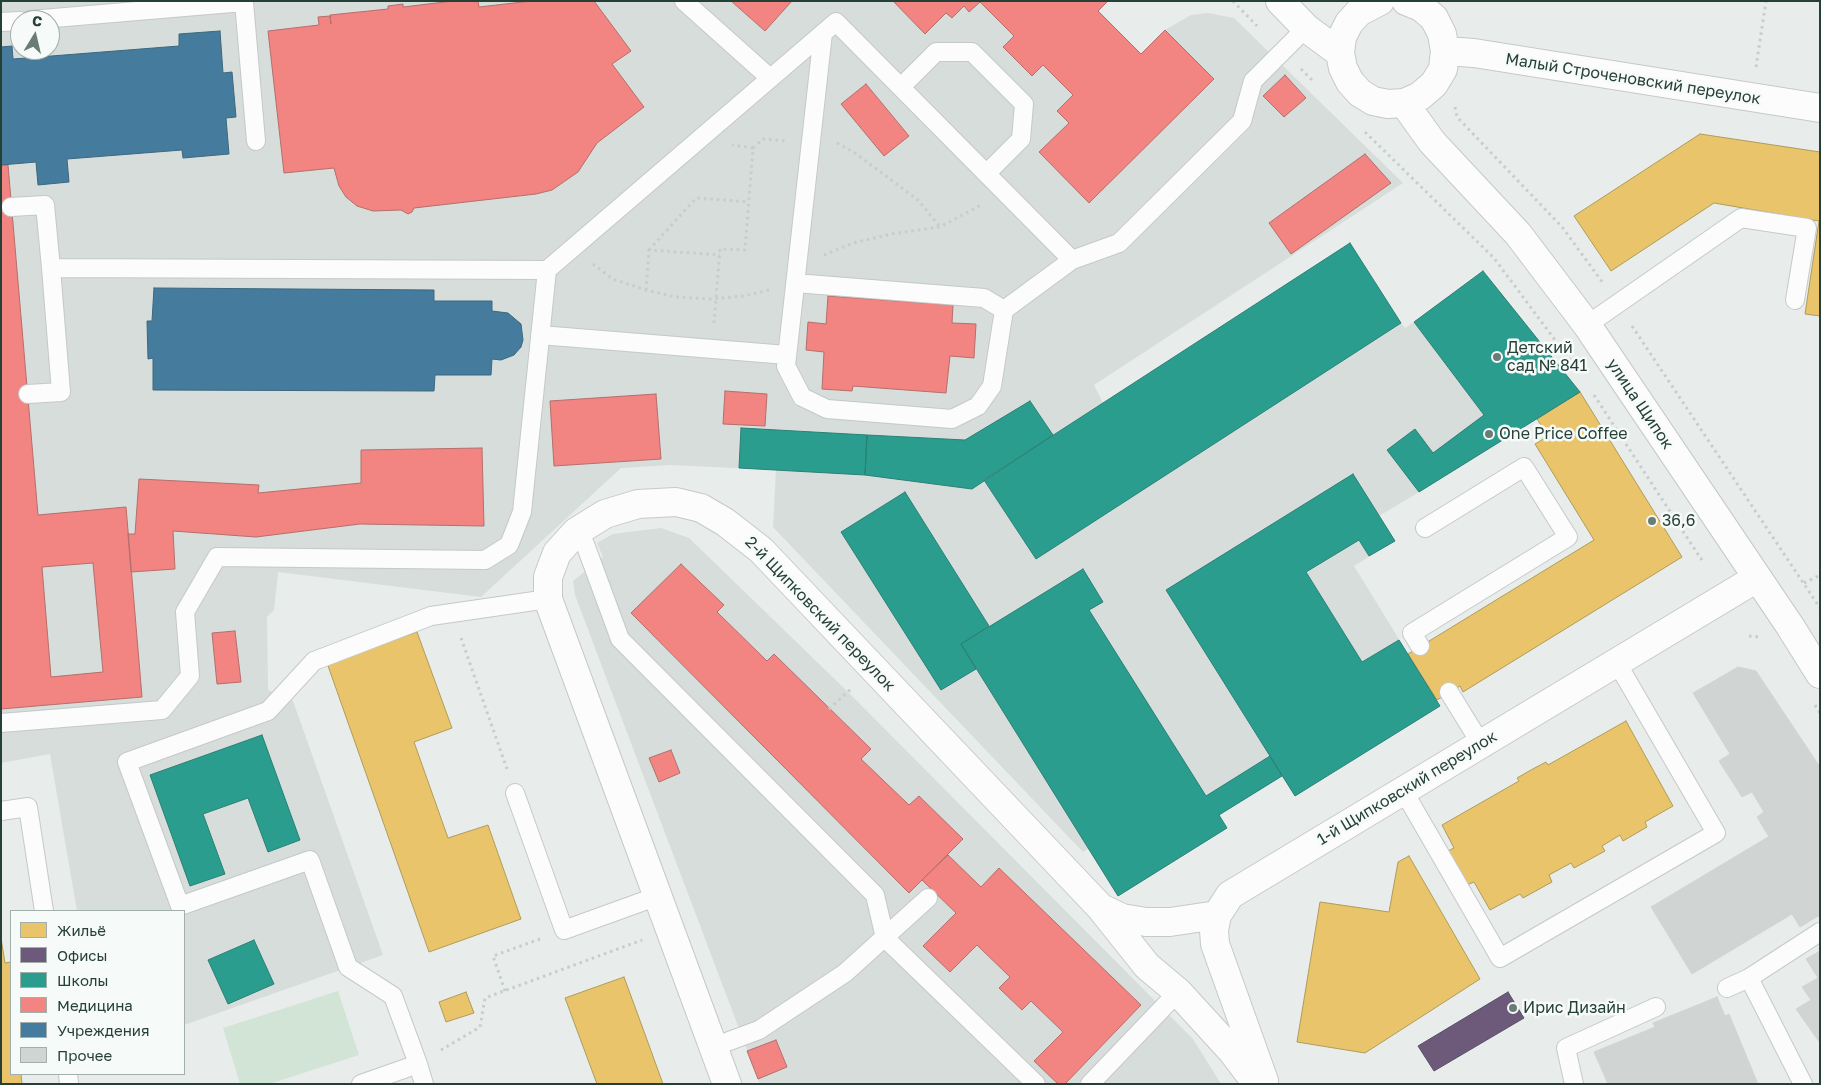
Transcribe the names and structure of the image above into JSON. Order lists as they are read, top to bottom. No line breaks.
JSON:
{"streets":{"street":["Малый Строченовский переулок","улица Щипок","2-й Щипковский переулок","1-й Щипковский переулок"]},"crossings":[["улица Щипок","1-й Щипковский переулок"],["2-й Щипковский переулок","1-й Щипковский переулок"]],"places":["Детский сад № 841","One Price Coffee","36,6","Ирис Дизайн"],"legend":["Жильё","Офисы","Школы","Медицина","Учреждения","Прочее"],"north":"top"}
